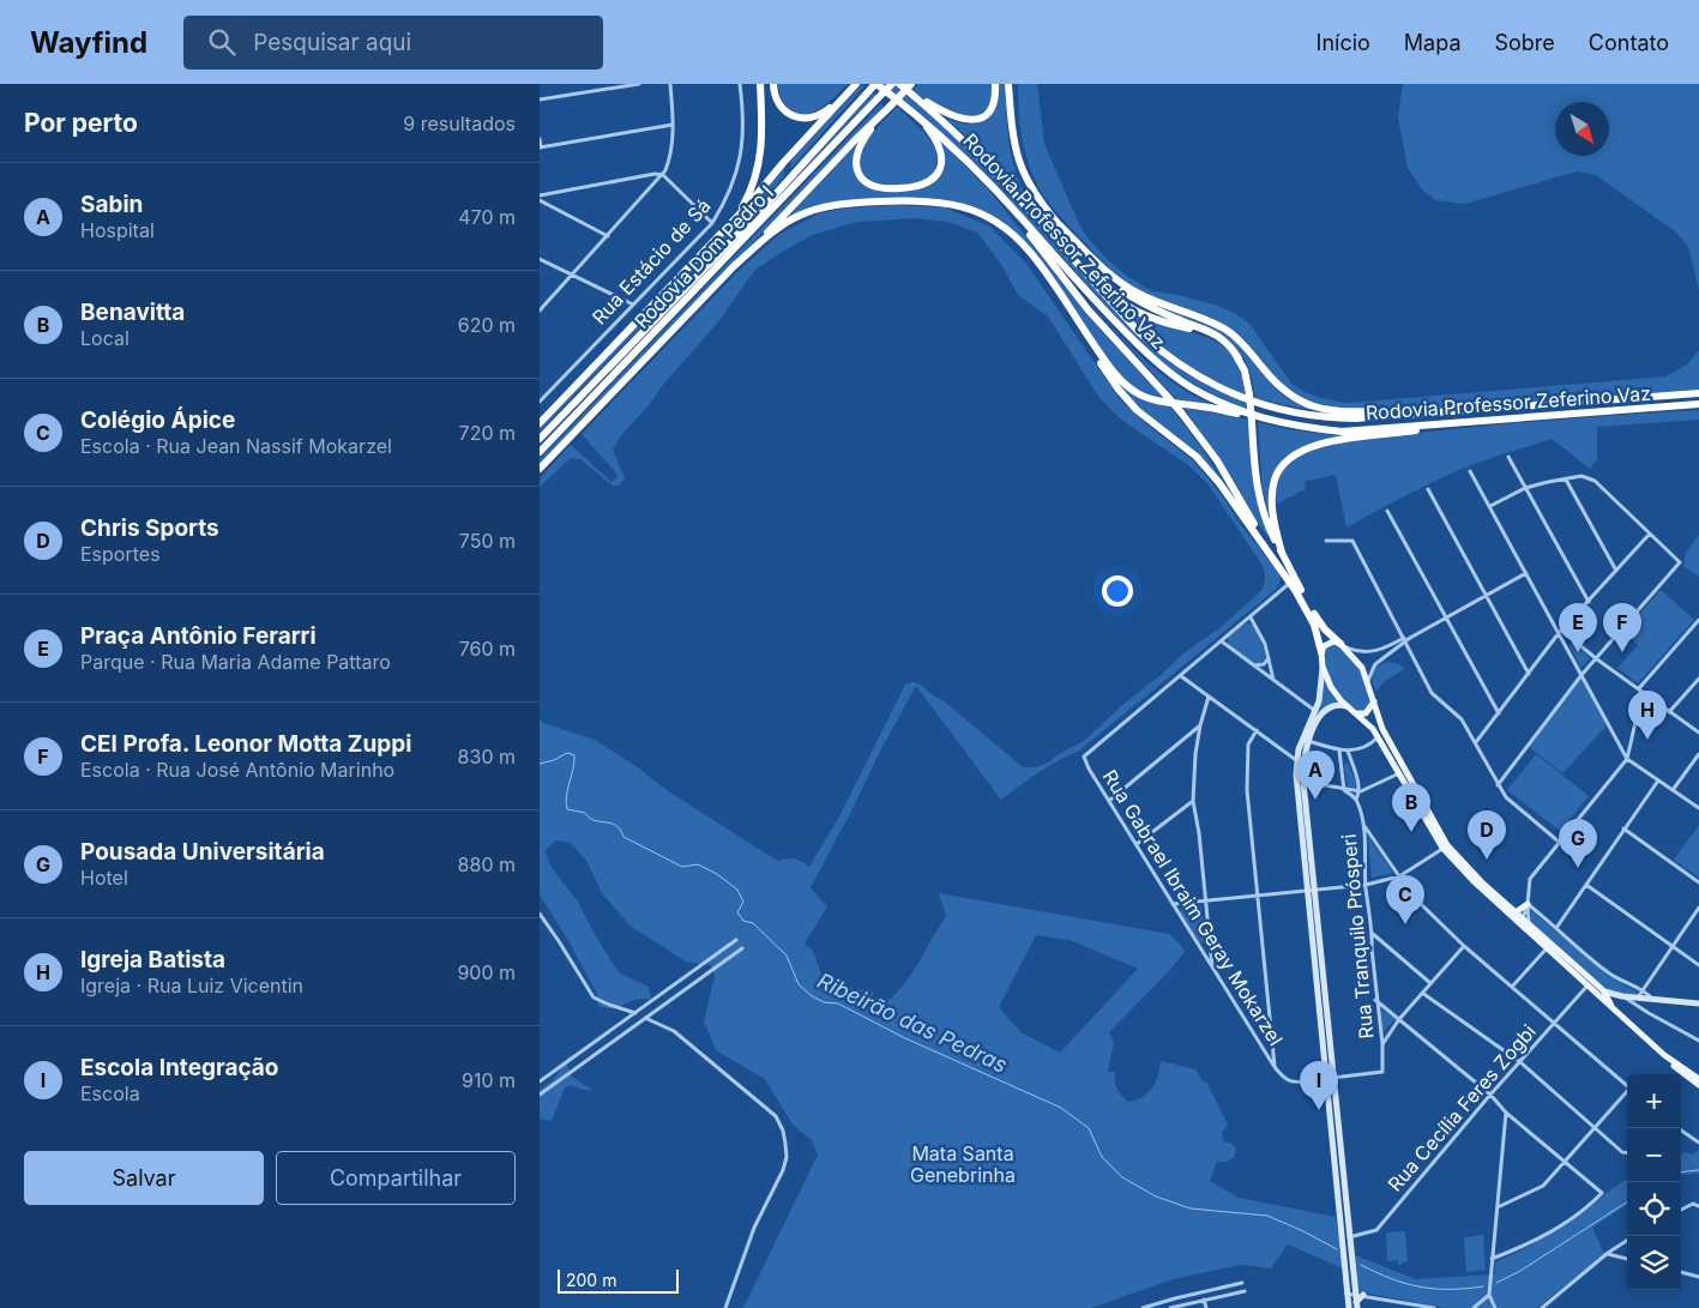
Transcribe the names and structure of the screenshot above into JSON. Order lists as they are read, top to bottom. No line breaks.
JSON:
{"streets":{"highway":["Rodovia Professor Zeferino Vaz","Rodovia Dom Pedro I"],"street":["Rua Estácio de Sá","Rua Gabrael Ibraim Geray Mokarzel","Rua Tranquilo Prósperi","Rua Cecília Feres Zogbi"]},"crossings":[["Rodovia Professor Zeferino Vaz","Rodovia Dom Pedro I"]],"water":["Ribeirão das Pedras"],"parks":["Mata Santa Genebrinha"],"scale_bar":"200 m","north":"bottom right","page":{"header":"Wayfind","search":"Pesquisar aqui","nav":["Início","Mapa","Sobre","Contato"],"heading":["Por perto","9 resultados"],"list":[{"mark":"A","name":"Sabin","note":"Hospital","value":"470 m"},{"mark":"B","name":"Benavitta","note":"Local","value":"620 m"},{"mark":"C","name":"Colégio Ápice","note":"Escola · Rua Jean Nassif Mokarzel","value":"720 m"},{"mark":"D","name":"Chris Sports","note":"Esportes","value":"750 m"},{"mark":"E","name":"Praça Antônio Ferarri","note":"Parque · Rua Maria Adame Pattaro","value":"760 m"},{"mark":"F","name":"CEI Profa. Leonor Motta Zuppi","note":"Escola · Rua José Antônio Marinho","value":"830 m"},{"mark":"G","name":"Pousada Universitária","note":"Hotel","value":"880 m"},{"mark":"H","name":"Igreja Batista","note":"Igreja · Rua Luiz Vicentin","value":"900 m"},{"mark":"I","name":"Escola Integração","note":"Escola","value":"910 m"}],"pins":["E","F","H","A","B","D","G","C","I"],"map_buttons":["+","−"],"buttons":["Salvar","Compartilhar"],"scale":"200 m"}}
